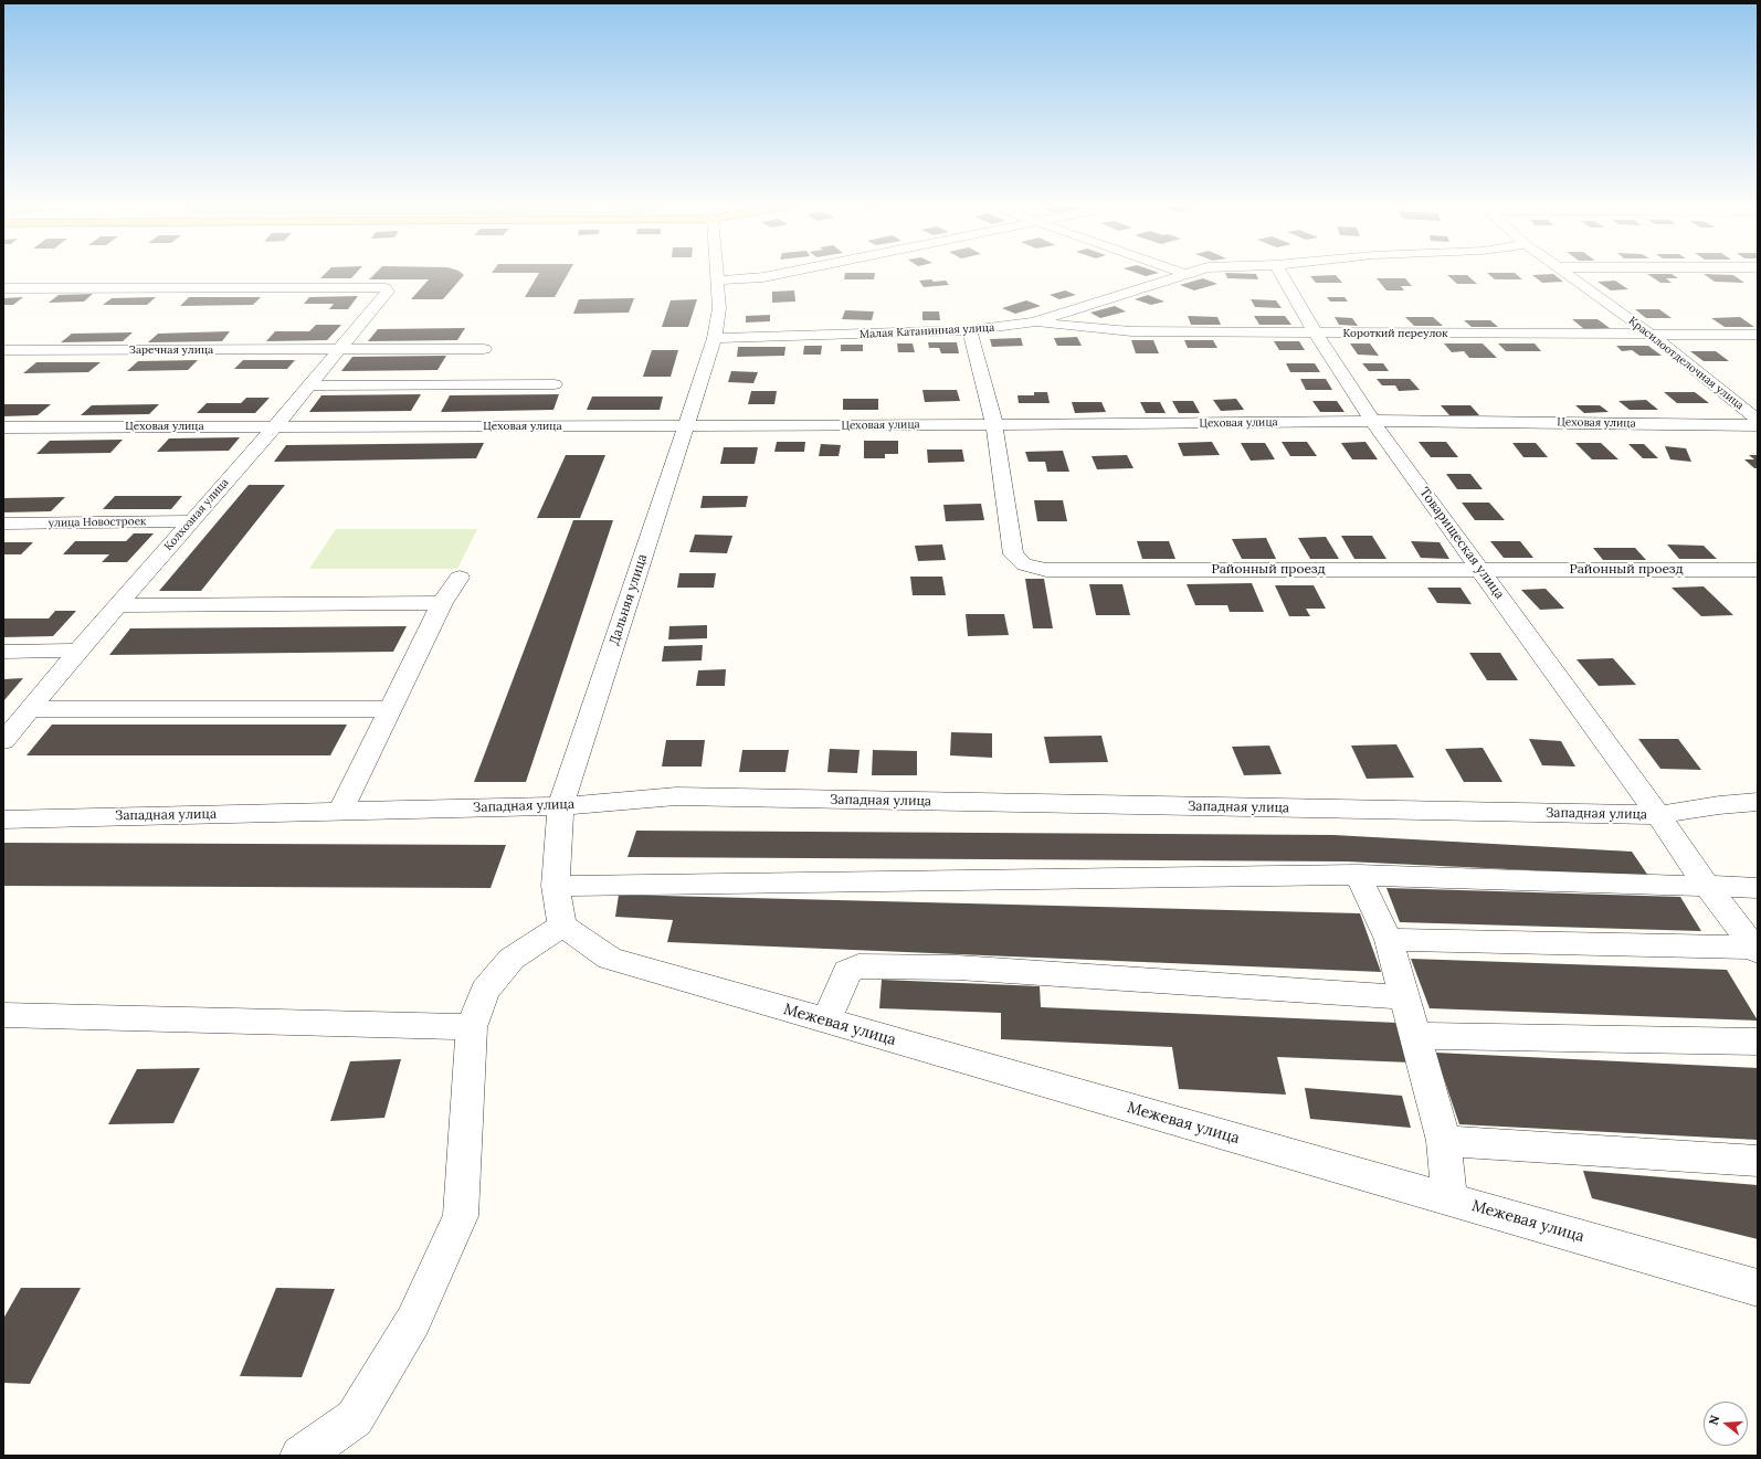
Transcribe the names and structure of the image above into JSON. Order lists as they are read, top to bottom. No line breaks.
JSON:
{"streets":{"street":["Малая Катанинная улица","Короткий переулок","Заречная улица","Красилоотделочная улица","Цеховая улица","Колхозная улица","улица Новостроек","Товарищеская улица","Районный проезд","Дальняя улица","Западная улица","Межевая улица"]},"crossings":[["Малая Катанинная улица","Короткий переулок"],["Малая Катанинная улица","Районный проезд"],["Малая Катанинная улица","Дальняя улица"],["Короткий переулок","Красилоотделочная улица"],["Короткий переулок","Товарищеская улица"],["Заречная улица","Колхозная улица"],["Цеховая улица","Колхозная улица"],["Цеховая улица","Товарищеская улица"],["Цеховая улица","Районный проезд"],["Цеховая улица","Дальняя улица"],["Колхозная улица","улица Новостроек"],["Товарищеская улица","Районный проезд"],["Товарищеская улица","Западная улица"],["Дальняя улица","Западная улица"],["Дальняя улица","Межевая улица"]],"north":"left"}
